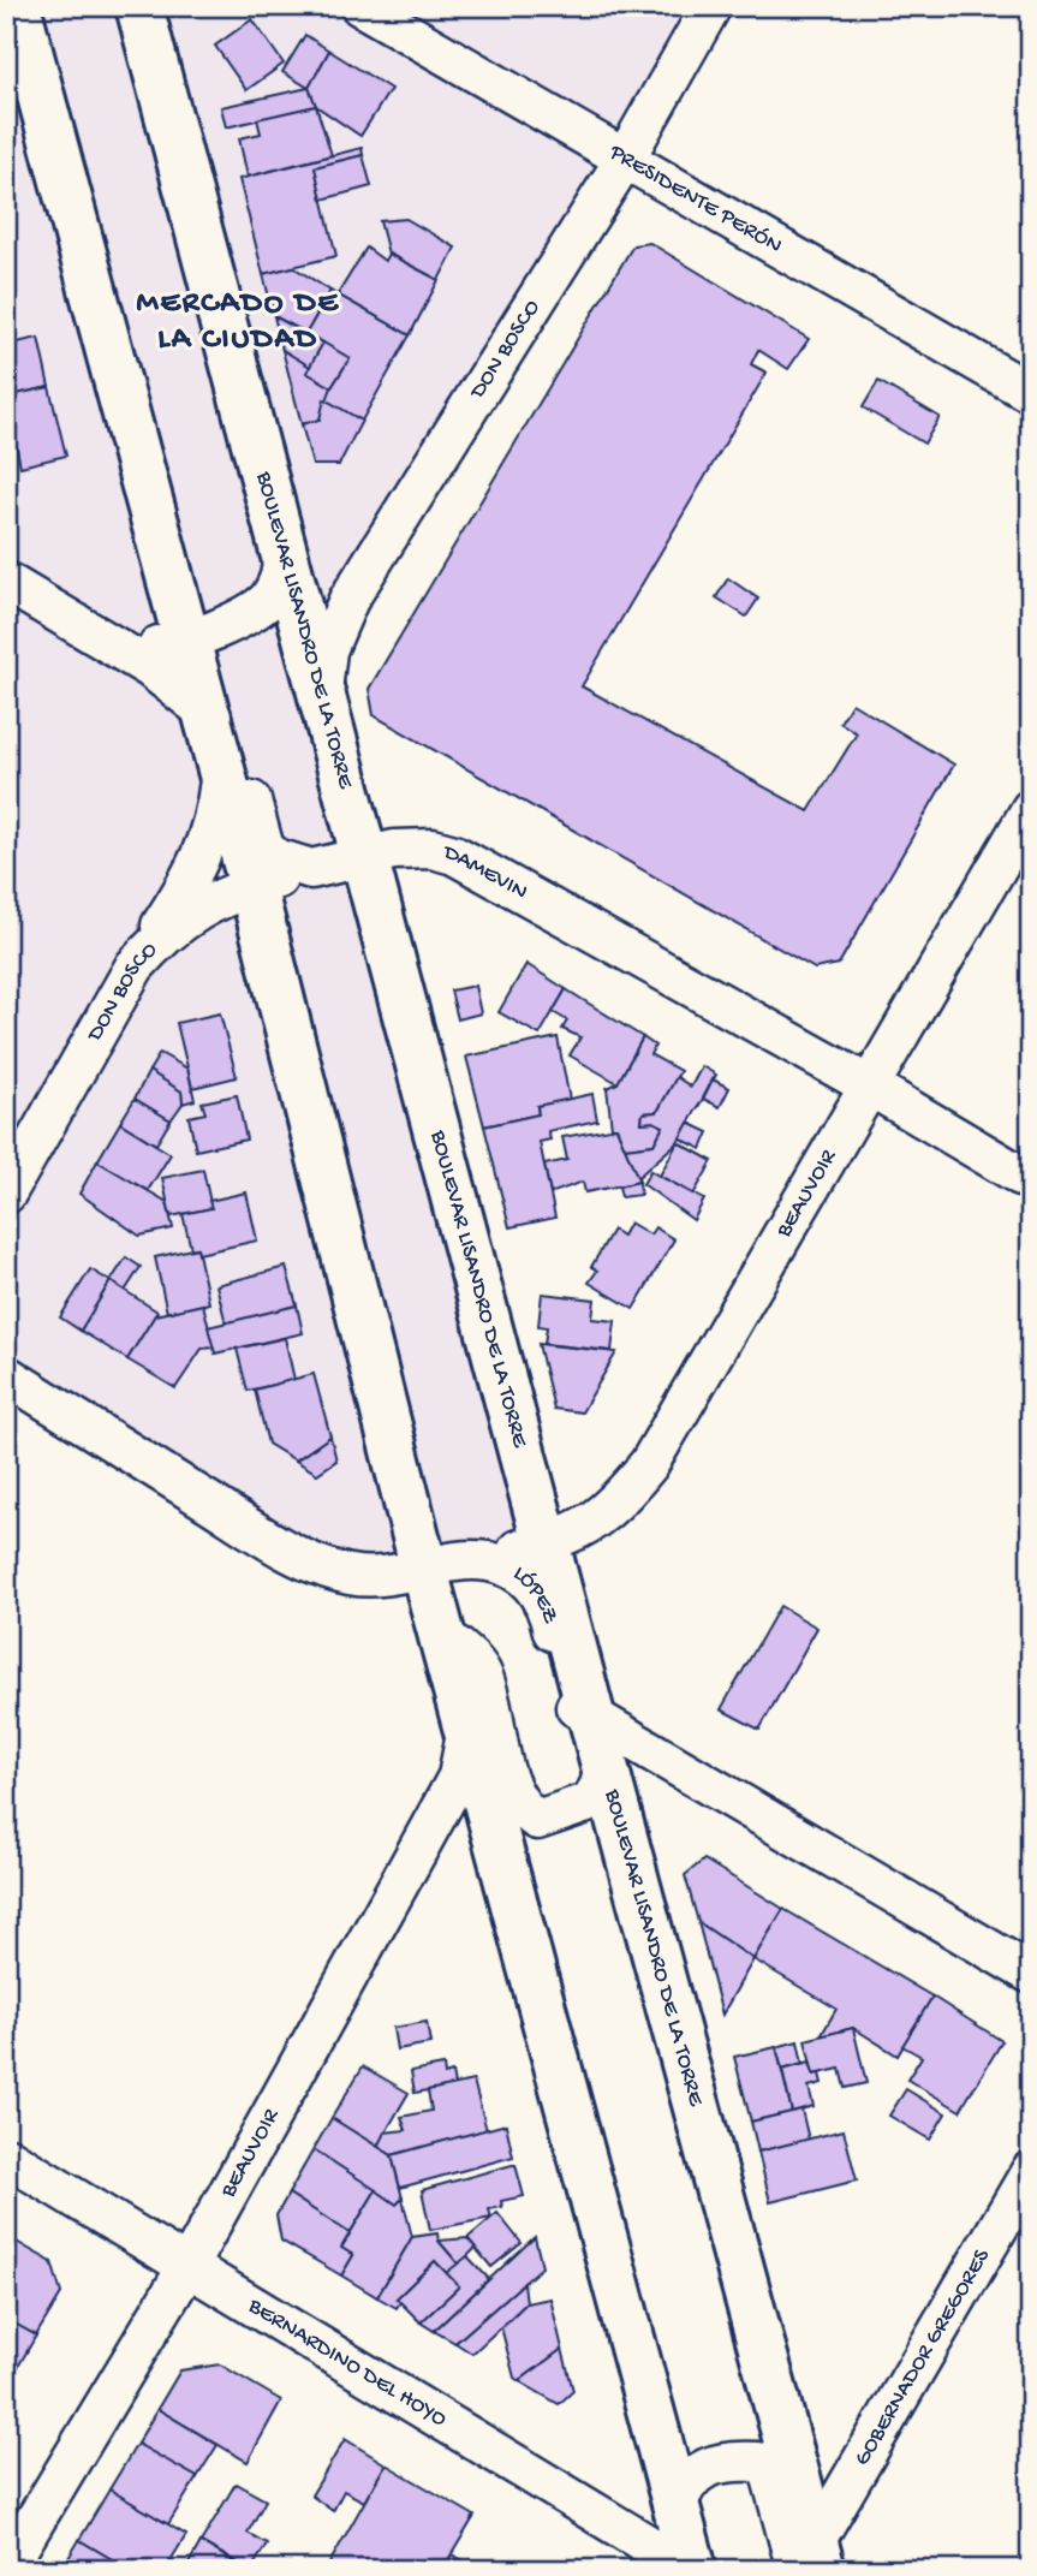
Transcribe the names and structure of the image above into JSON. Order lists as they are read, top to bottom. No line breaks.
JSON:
{"streets":{"street":["PRESIDENTE PERÓN","DON BOSCO","BOULEVAR LISANDRO DE LA TORRE","DAMEVIN","BEAUVOIR","LÓPEZ","GOBERNADOR GREGORES","BERNARDINO DEL HOYO"]},"crossings":[["PRESIDENTE PERÓN","DON BOSCO"],["DON BOSCO","BOULEVAR LISANDRO DE LA TORRE"],["DON BOSCO","DAMEVIN"],["BOULEVAR LISANDRO DE LA TORRE","DAMEVIN"],["BOULEVAR LISANDRO DE LA TORRE","BEAUVOIR"],["BOULEVAR LISANDRO DE LA TORRE","LÓPEZ"],["BOULEVAR LISANDRO DE LA TORRE","GOBERNADOR GREGORES"],["DAMEVIN","BEAUVOIR"],["BEAUVOIR","LÓPEZ"],["BEAUVOIR","BERNARDINO DEL HOYO"]],"districts":["MERCADO DE LA CIUDAD"]}
